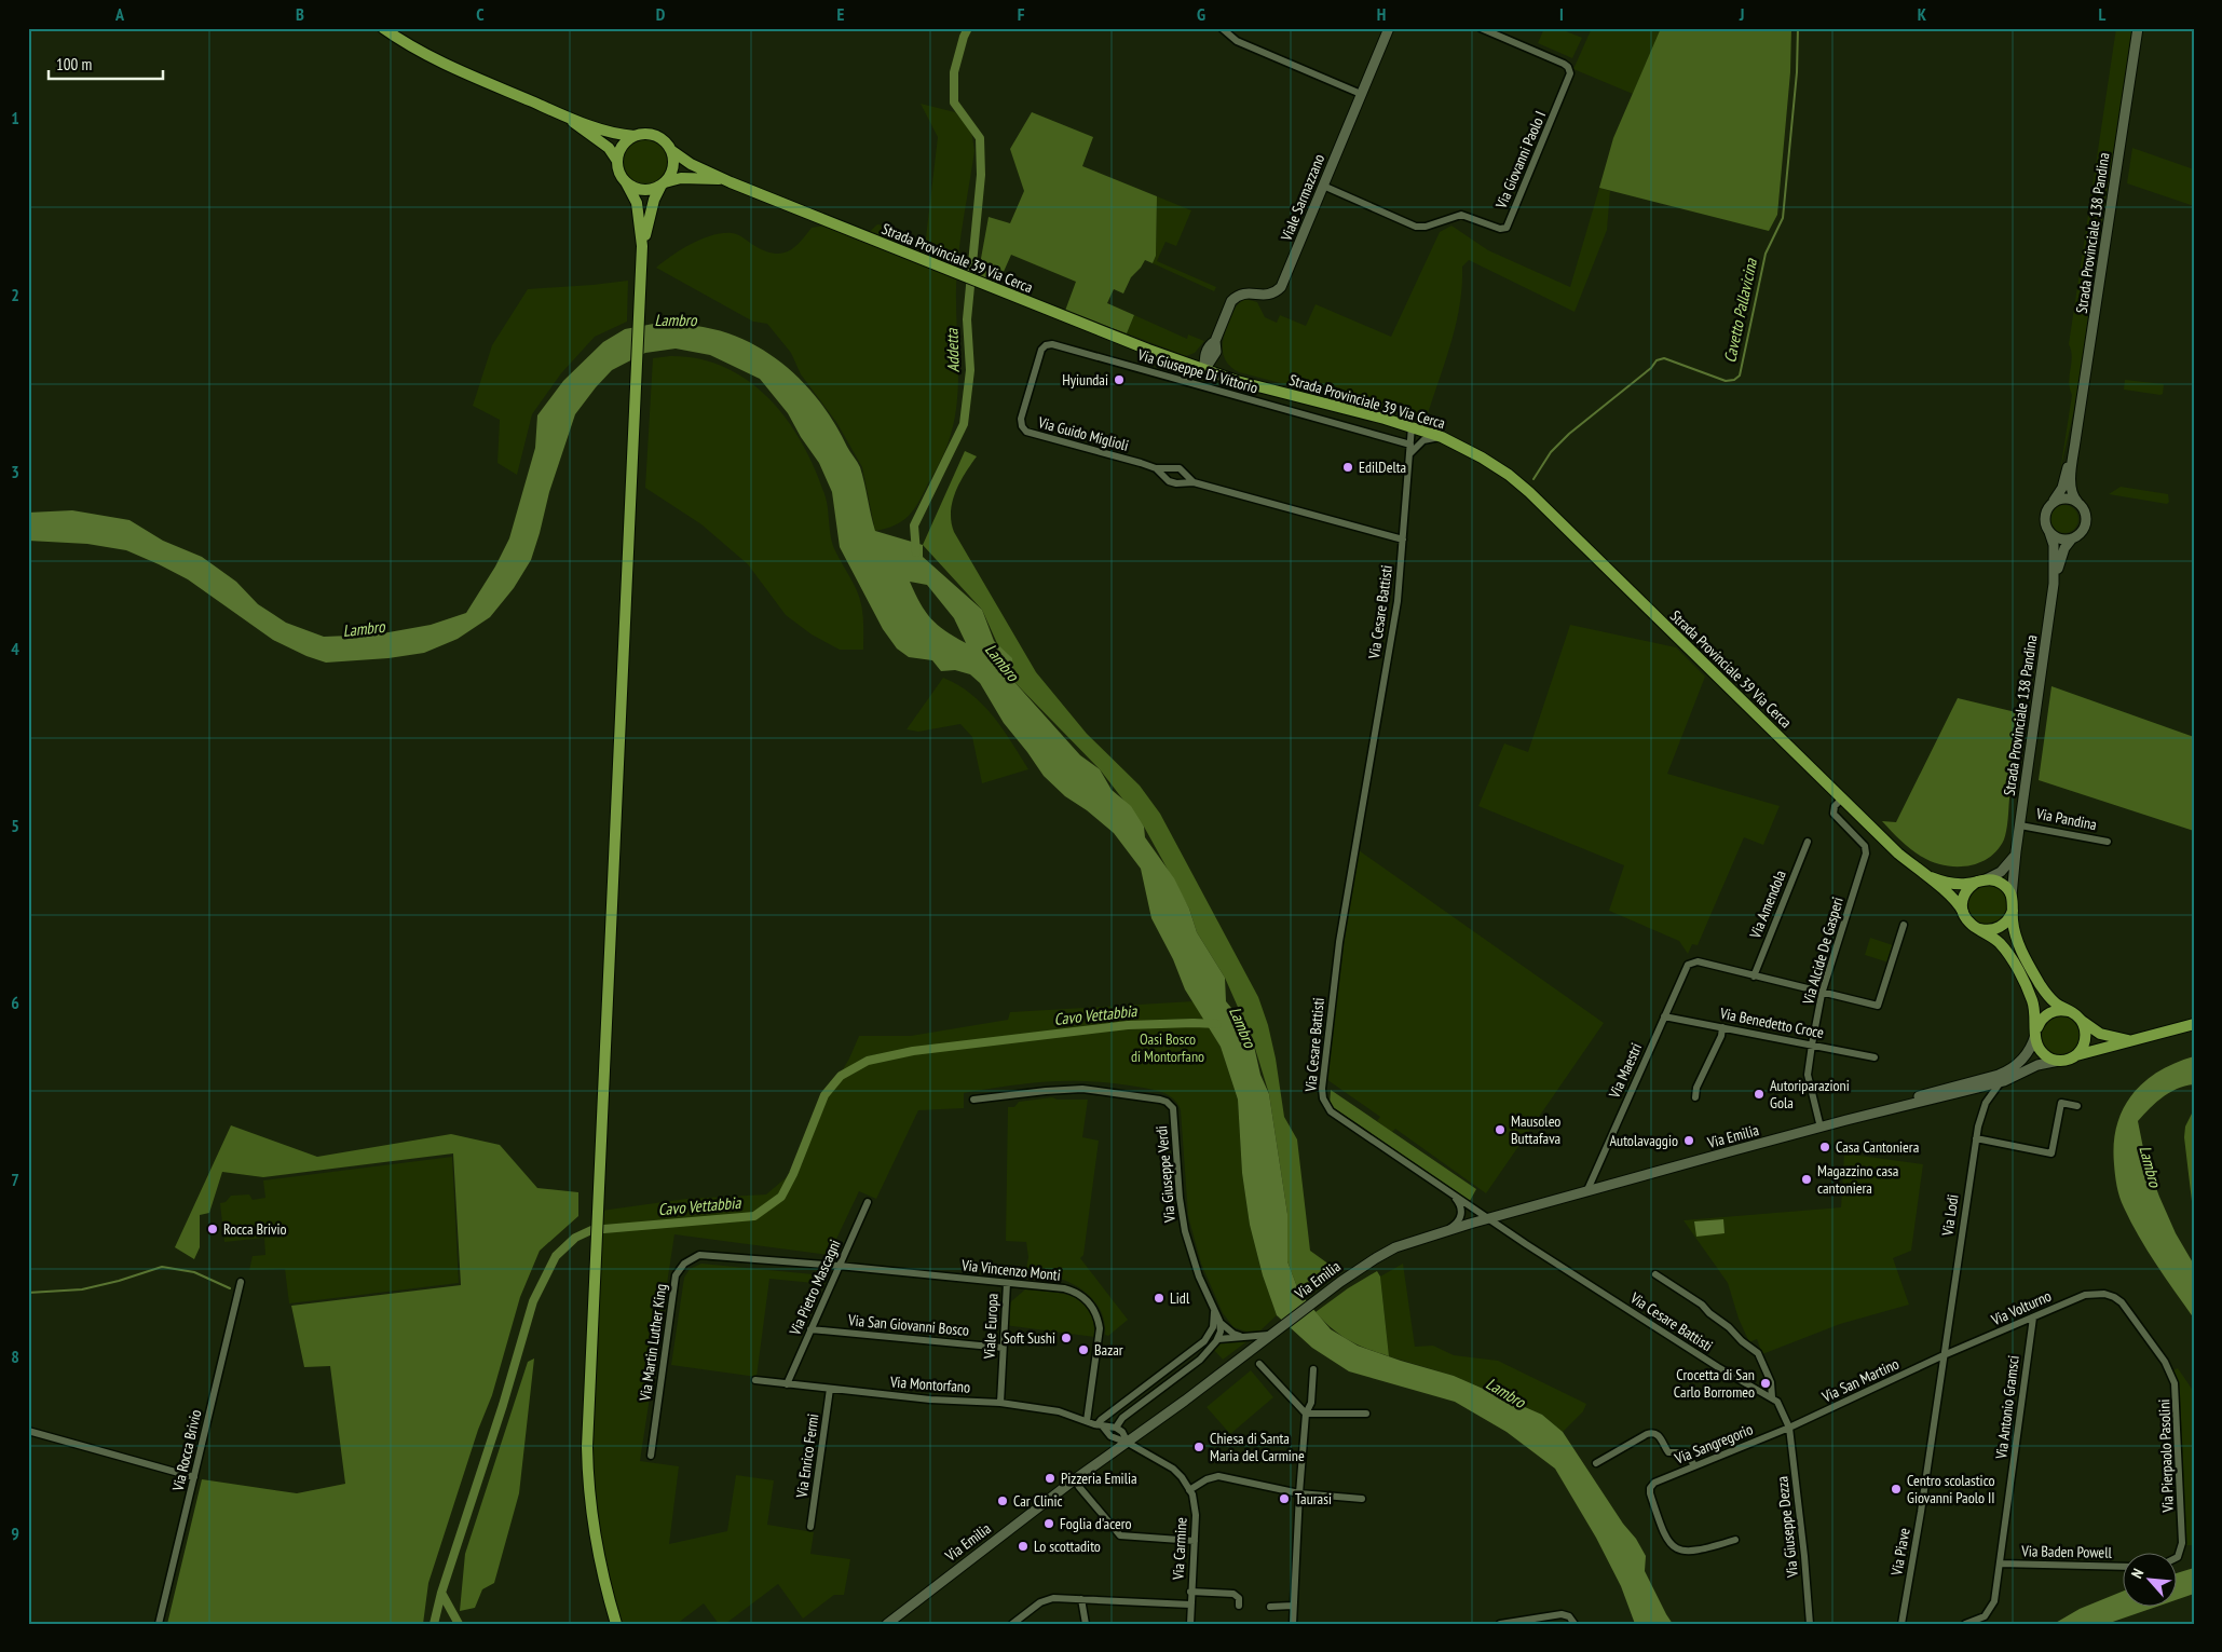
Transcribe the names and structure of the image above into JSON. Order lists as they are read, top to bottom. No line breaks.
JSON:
{"streets":{"main road":["Strada Provinciale 39 Via Cerca"],"street":["Via Giovanni Paolo I","Viale Sarmazzano","Strada Provinciale 138 Pandina","Via Giuseppe Di Vittorio","Via Guido Miglioli","Via Cesare Battisti","Via Pandina","Via Amendola","Via Alcide De Gasperi","Via Benedetto Croce","Via Maestri","Via Emilia","Via Giuseppe Verdi","Via Lodi","Via Vincenzo Monti","Via Pietro Mascagni","Via Volturno","Via San Giovanni Bosco","Viale Europa","Via Martin Luther King","Via San Martino","Via Montorfano","Via Antonio Gramsci","Via Sangregorio","Via Rocca Brivio","Via Enrico Fermi","Via Pierpaolo Pasolini","Via Giuseppe Dezza","Via Carmine","Via Piave","Via Baden Powell"]},"crossings":[["Via Giovanni Paolo I","Viale Sarmazzano"],["Viale Sarmazzano","Strada Provinciale 39 Via Cerca"],["Strada Provinciale 138 Pandina","Strada Provinciale 39 Via Cerca"],["Strada Provinciale 138 Pandina","Via Pandina"],["Strada Provinciale 39 Via Cerca","Via Cesare Battisti"],["Strada Provinciale 39 Via Cerca","Via Alcide De Gasperi"],["Strada Provinciale 39 Via Cerca","Via Emilia"],["Via Giuseppe Di Vittorio","Via Guido Miglioli"],["Via Giuseppe Di Vittorio","Via Cesare Battisti"],["Via Guido Miglioli","Via Cesare Battisti"],["Via Cesare Battisti","Via Emilia"],["Via Amendola","Via Maestri"],["Via Alcide De Gasperi","Via Benedetto Croce"],["Via Alcide De Gasperi","Via Emilia"],["Via Benedetto Croce","Via Maestri"],["Via Maestri","Via Emilia"],["Via Emilia","Via Lodi"],["Via Emilia","Via Carmine"],["Via Lodi","Via Volturno"],["Via Lodi","Via San Martino"],["Via Lodi","Via Piave"],["Via Vincenzo Monti","Via Pietro Mascagni"],["Via Vincenzo Monti","Viale Europa"],["Via Vincenzo Monti","Via Martin Luther King"],["Via Vincenzo Monti","Via Montorfano"],["Via Pietro Mascagni","Via San Giovanni Bosco"],["Via Pietro Mascagni","Via Martin Luther King"],["Via Pietro Mascagni","Via Montorfano"],["Via Volturno","Via San Martino"],["Via Volturno","Via Antonio Gramsci"],["Via Volturno","Via Pierpaolo Pasolini"],["Via Volturno","Via Piave"],["Via San Giovanni Bosco","Viale Europa"],["Viale Europa","Via Montorfano"],["Via San Martino","Via Sangregorio"],["Via San Martino","Via Giuseppe Dezza"],["Via San Martino","Via Piave"],["Via Montorfano","Via Enrico Fermi"],["Via Montorfano","Via Carmine"],["Via Antonio Gramsci","Via Baden Powell"],["Via Sangregorio","Via Giuseppe Dezza"]],"water":["Cavetto Pallavicina","Lambro","Addetta","Cavo Vettabbia"],"parks":["Oasi Bosco di Montorfano"],"places":["Hyiundai","EdilDelta","Autoriparazioni Gola","Mausoleo Buttafava","Autolavaggio","Casa Cantoniera","Magazzino casa cantoniera","Rocca Brivio","Lidl","Soft Sushi","Bazar","Crocetta di San Carlo Borromeo","Chiesa di Santa Maria del Carmine","Pizzeria Emilia","Centro scolastico Giovanni Paolo II","Taurasi","Car Clinic","Foglia d'acero","Lo scottadito"],"scale_bar":"100 m","north":"top left","grid":{"columns":["A","B","C","D","E","F","G","H","I","J","K","L"],"rows":["1","2","3","4","5","6","7","8","9"]}}
